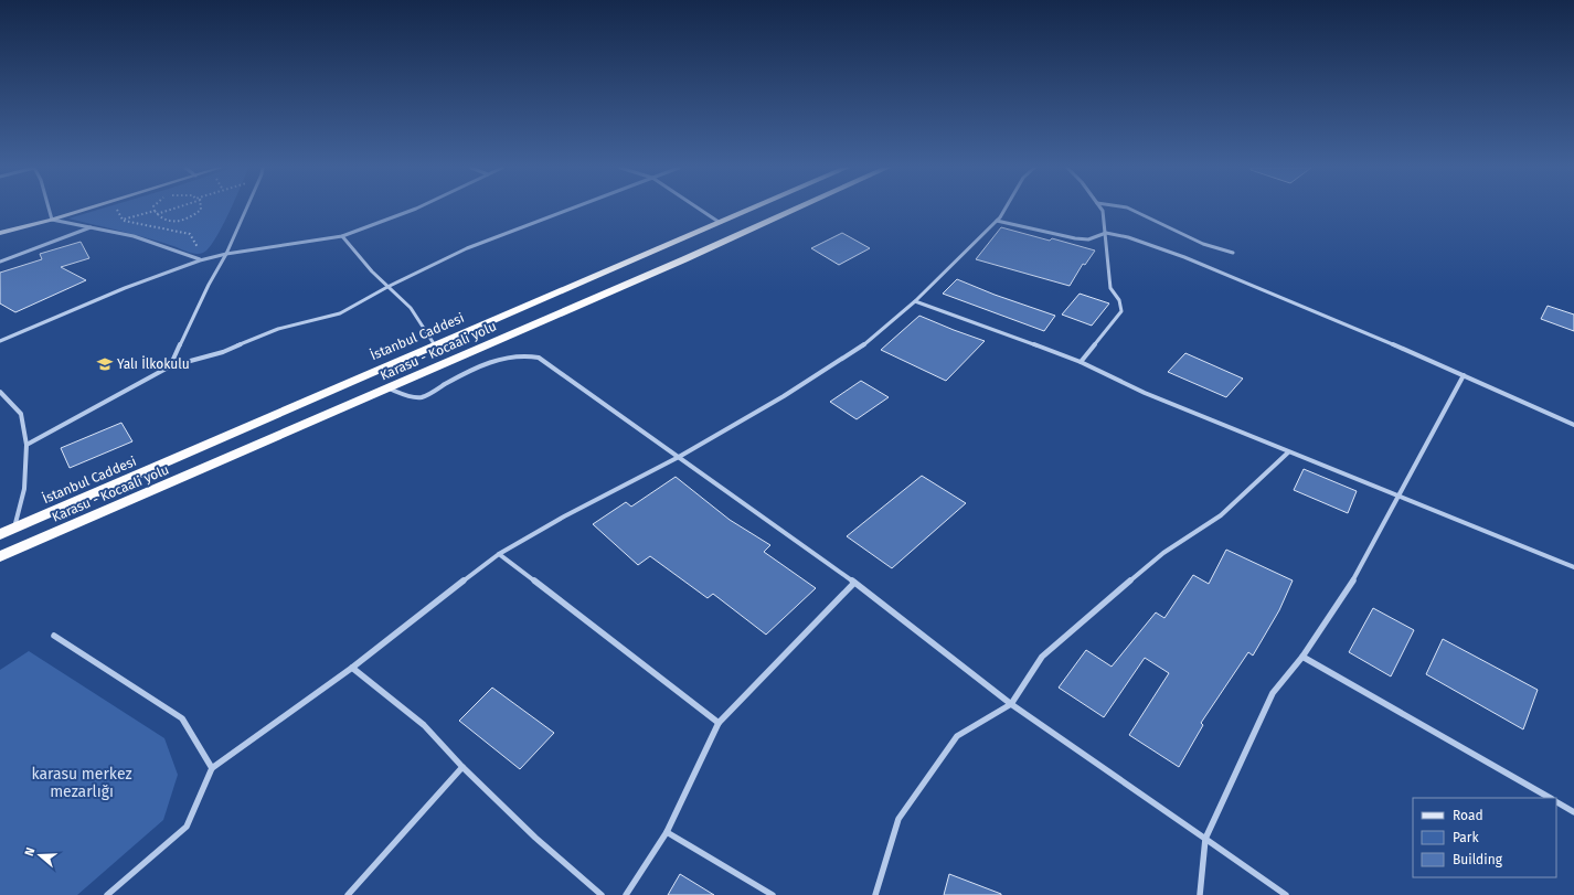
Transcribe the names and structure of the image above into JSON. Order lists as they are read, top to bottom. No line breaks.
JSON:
{"streets":{"highway":["İstanbul Caddesi","Karasu - Kocaali yolu"]},"parks":["karasu merkez mezarlığı"],"places":{"school or university":["Yalı İlkokulu"]},"legend":["Road","Park","Building"],"north":"left"}
